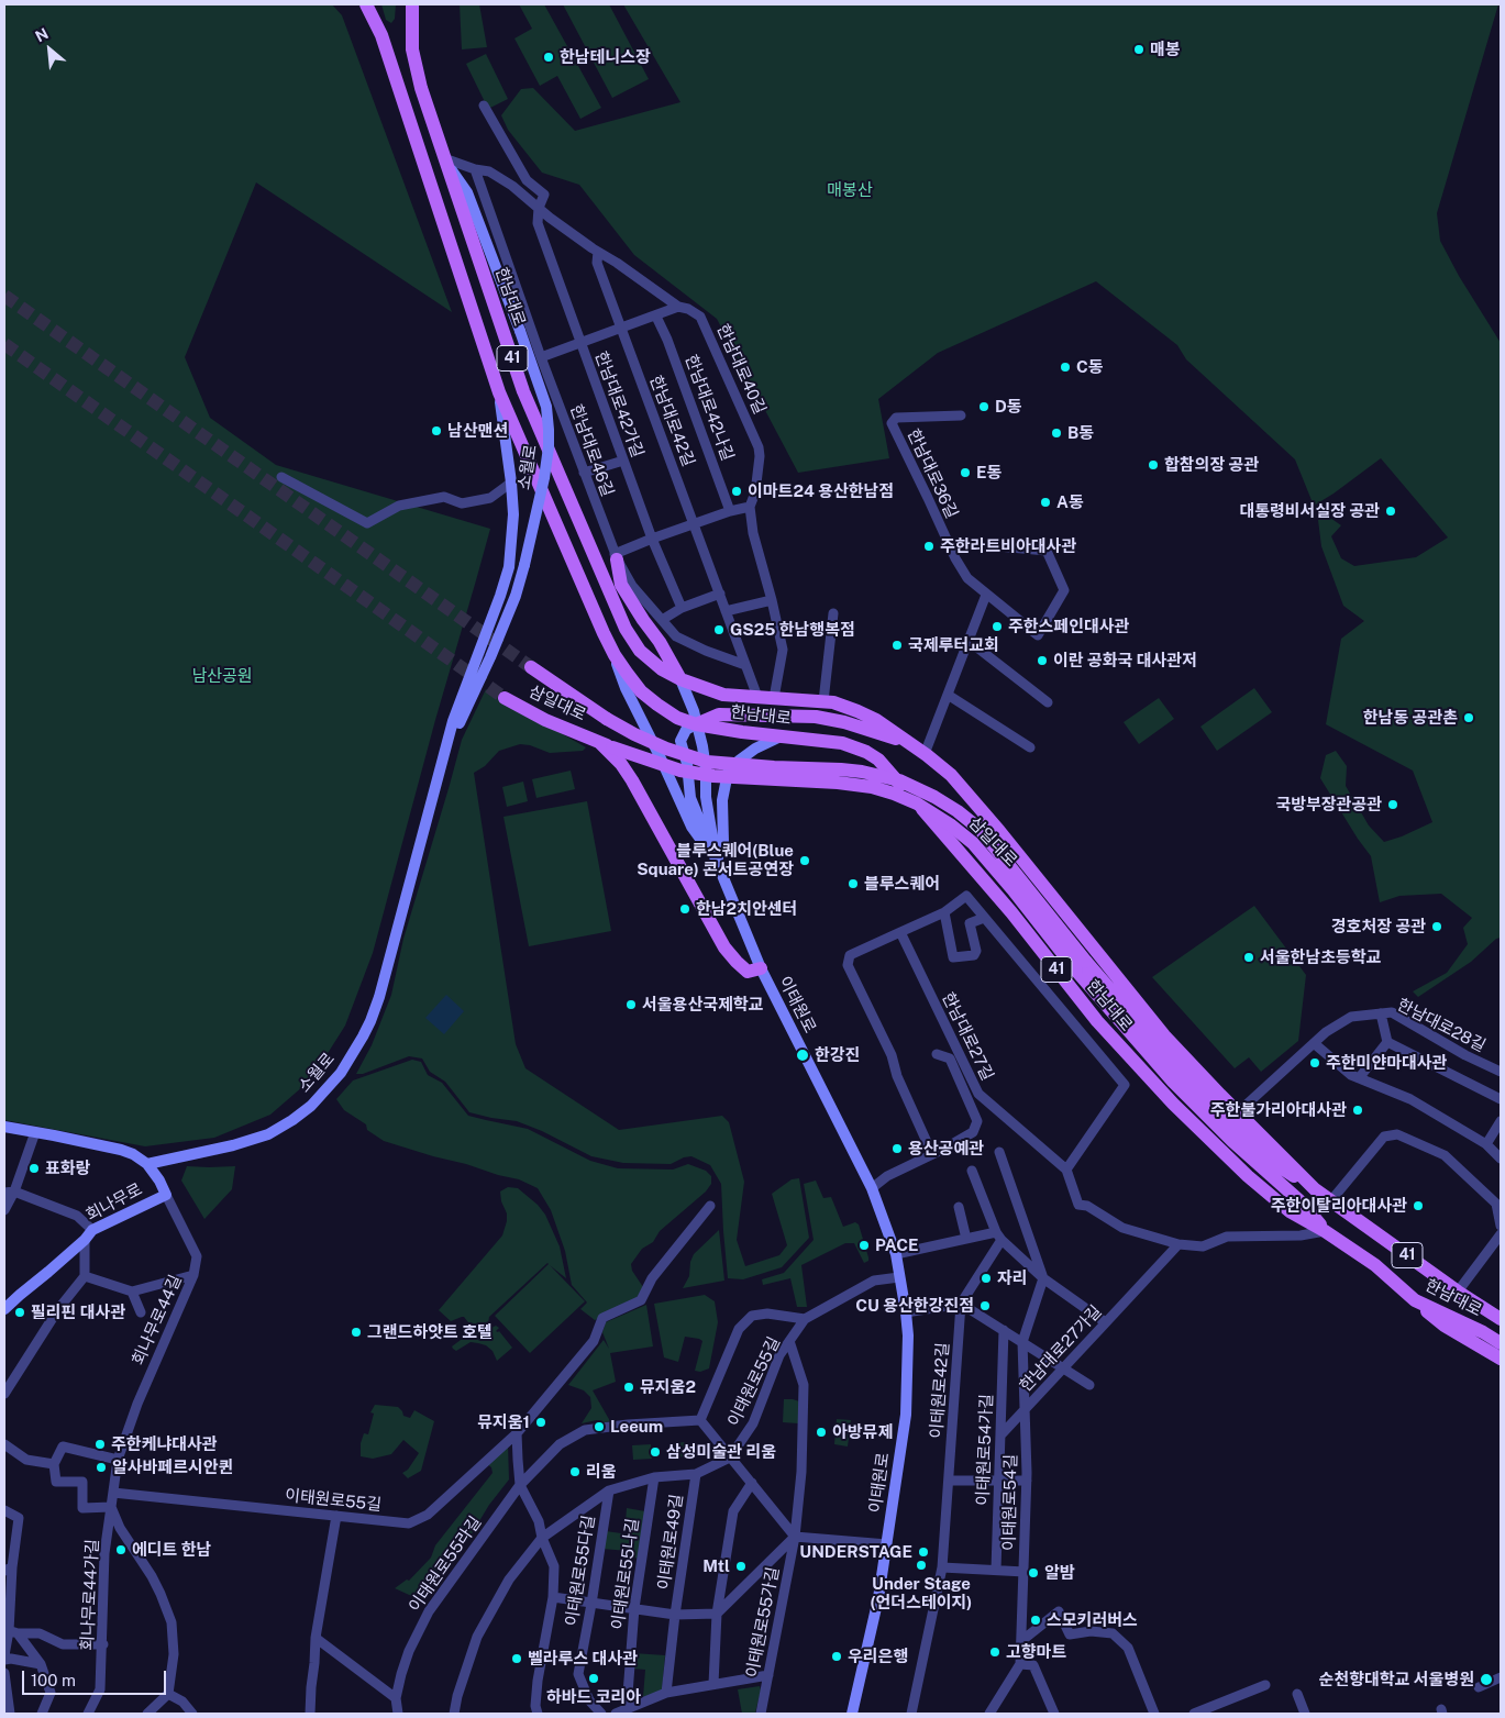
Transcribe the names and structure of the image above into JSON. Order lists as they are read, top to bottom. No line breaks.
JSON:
{"streets":{"main road":["한남대로","41","소월로","삼일대로","이태원로","회나무로"],"street":["한남대로40길","한남대로42가길","한남대로42나길","한남대로42길","한남대로46길","한남대로36길","한남대로28길","한남대로27길","회나무로44길","한남대로27가길","이태원로55길","이태원로42길","이태원로54가길","이태원로54길","이태원로49길","이태원로55라길","이태원로55다길","이태원로55나길","회나무로44가길","이태원로55가길"]},"crossings":[["한남대로","한남대로40길"],["한남대로","한남대로42길"],["한남대로","소월로"],["한남대로","삼일대로"],["한남대로","이태원로"],["한남대로","한남대로28길"],["한남대로40길","한남대로42가길"],["한남대로40길","한남대로42길"],["한남대로40길","한남대로46길"],["한남대로40길","소월로"],["한남대로42길","한남대로46길"],["소월로","회나무로"],["이태원로","이태원로55길"],["회나무로","회나무로44길"],["회나무로44길","이태원로55길"],["회나무로44길","회나무로44가길"],["한남대로27가길","이태원로54가길"],["한남대로27가길","이태원로54길"],["이태원로55길","이태원로55라길"],["이태원로55길","이태원로55가길"],["이태원로49길","이태원로55다길"],["이태원로49길","이태원로55나길"]],"parks":["매봉산","남산공원"],"places":["매봉","한남테니스장","C동","D동","남산맨션","B동","합참의장 공관","E동","이마트24 용산한남점","A동","대통령비서실장 공관","주한라트비아대사관","주한스페인대사관","GS25 한남행복점","국제루터교회","이란 공화국 대사관저","한남동 공관촌","국방부장관공관","블루스퀘어(Blue Square) 콘서트공연장","블루스퀘어","한남2치안센터","경호처장 공관","서울한남초등학교","서울용산국제학교","한강진","주한미얀마대사관","주한불가리아대사관","용산공예관","표화랑","주한이탈리아대사관","PACE","자리","CU 용산한강진점","필리핀 대사관","그랜드하얏트 호텔","뮤지움2","뮤지움1","Leeum","아방뮤제","주한케냐대사관","삼성미술관 리움","알사바페르시안퀸","리움","에디트 한남","UNDERSTAGE","Under Stage (언더스테이지)","Mtl","알밤","스모키러버스","고향마트","우리은행","벨라루스 대사관","하바드 코리아","순천향대학교 서울병원"],"scale_bar":"100 m","north":"top left"}
